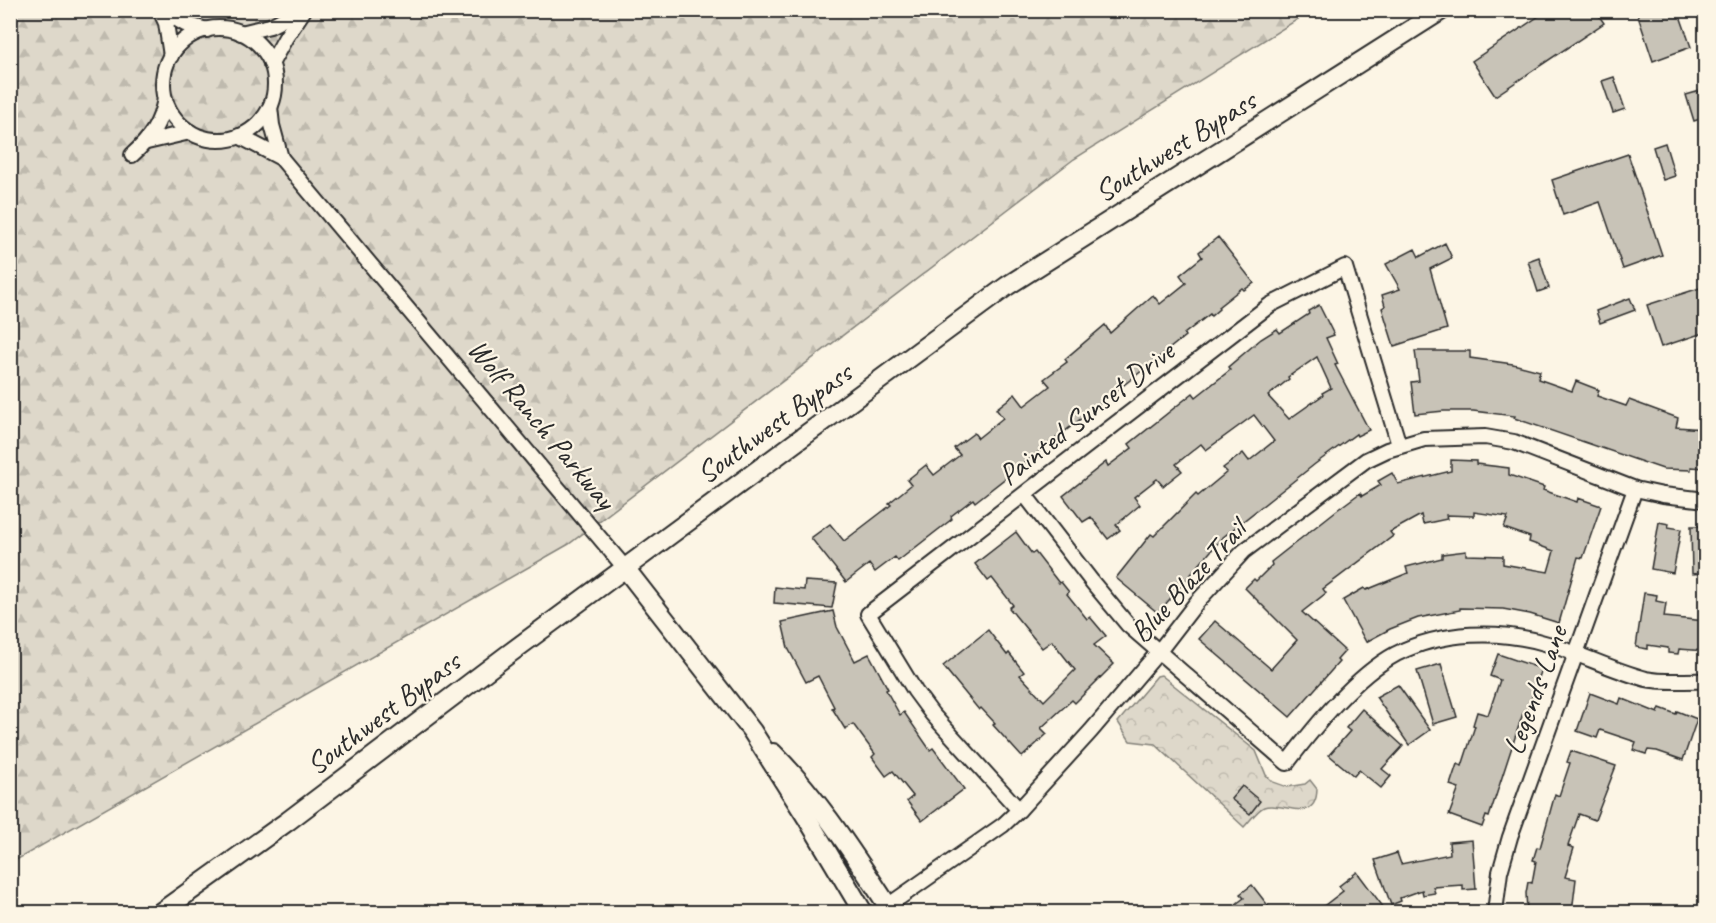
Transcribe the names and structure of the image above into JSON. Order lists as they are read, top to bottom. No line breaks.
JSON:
{"streets":{"street":["Southwest Bypass","Painted Sunset Drive","Wolf Ranch Parkway","Blue Blaze Trail","Legends Lane"]},"crossings":[["Southwest Bypass","Wolf Ranch Parkway"],["Painted Sunset Drive","Blue Blaze Trail"],["Wolf Ranch Parkway","Blue Blaze Trail"],["Blue Blaze Trail","Legends Lane"]]}
